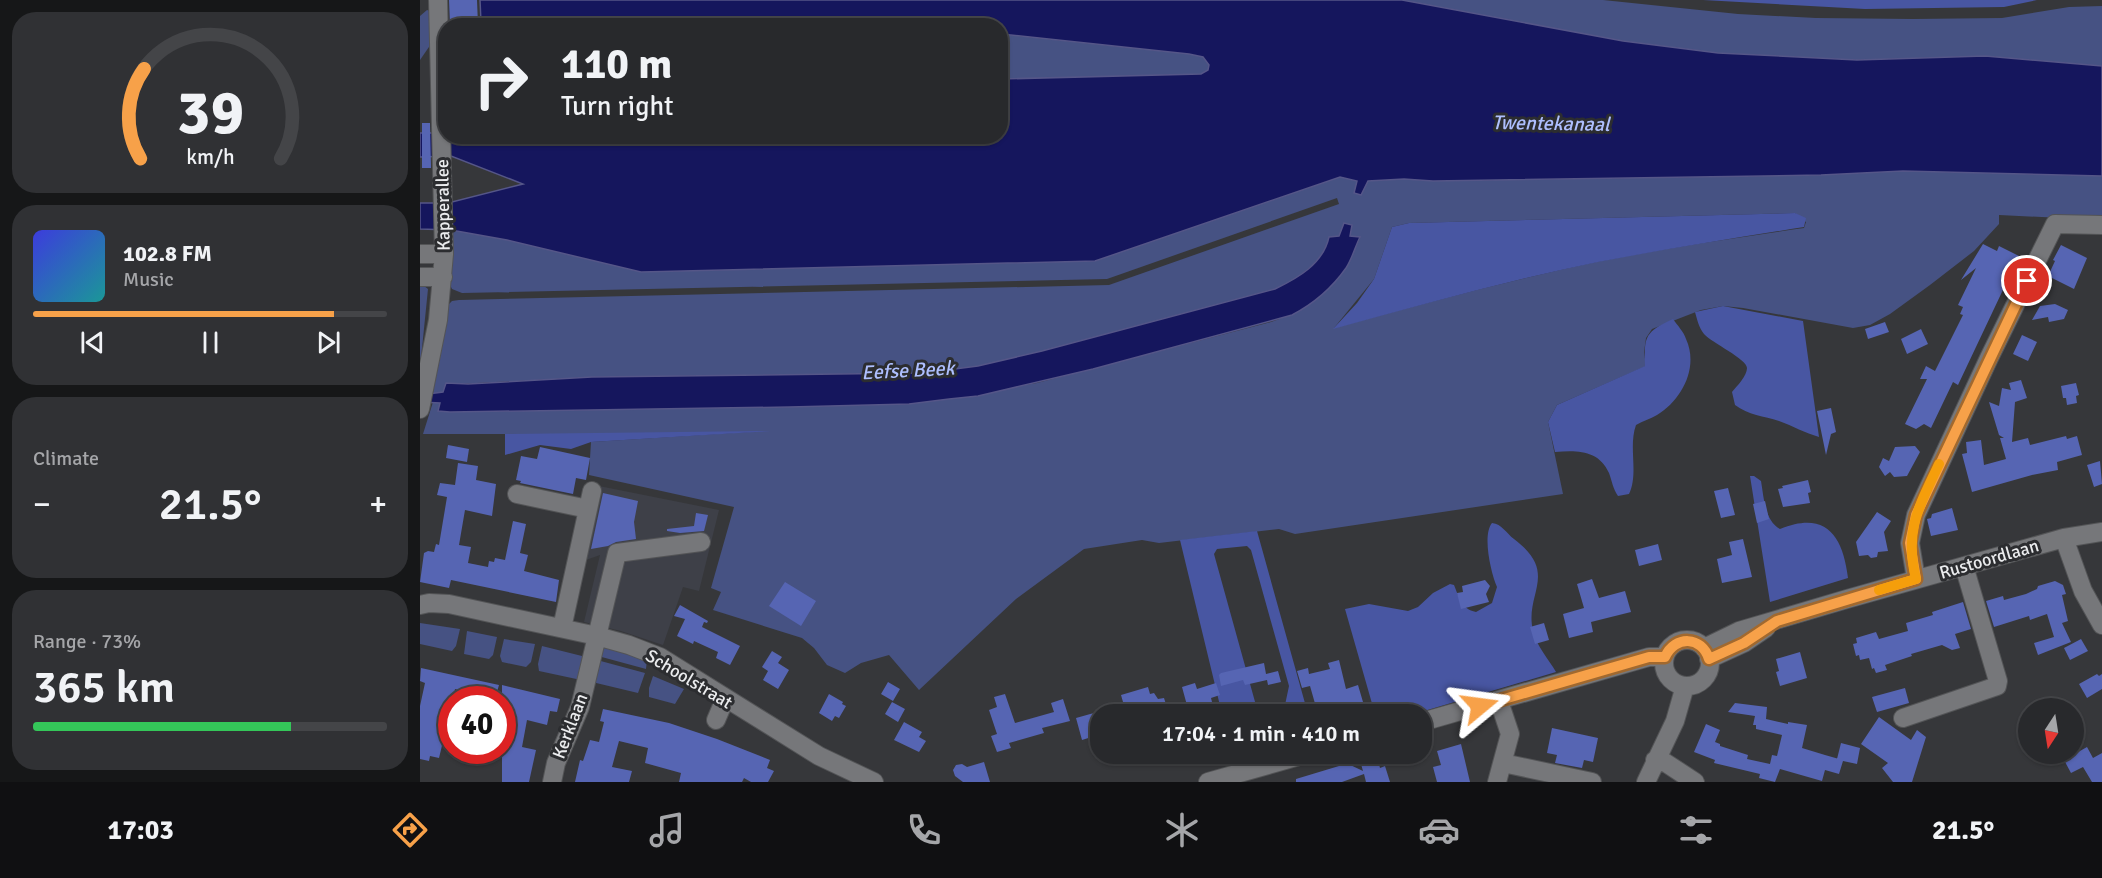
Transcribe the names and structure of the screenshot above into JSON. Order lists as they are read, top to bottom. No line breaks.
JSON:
{"streets":{"street":["Kapperallee","Rustoordlaan","Schoolstraat","Kerklaan"]},"crossings":[["Schoolstraat","Kerklaan"]],"water":["Twentekanaal","Eefse Beek"],"north":"bottom","page":{"turn":["110 m","Turn right"],"song":["102.8 FM","Music"],"tile":["Climate",["Range · 73%","365 km"]],"heat":["−","21.5°","+"],"limit":"40","trip":"17:04 · 1 min · 410 m","tabs":["17:03","21.5°"],"gauge":["39","km/h"]}}
